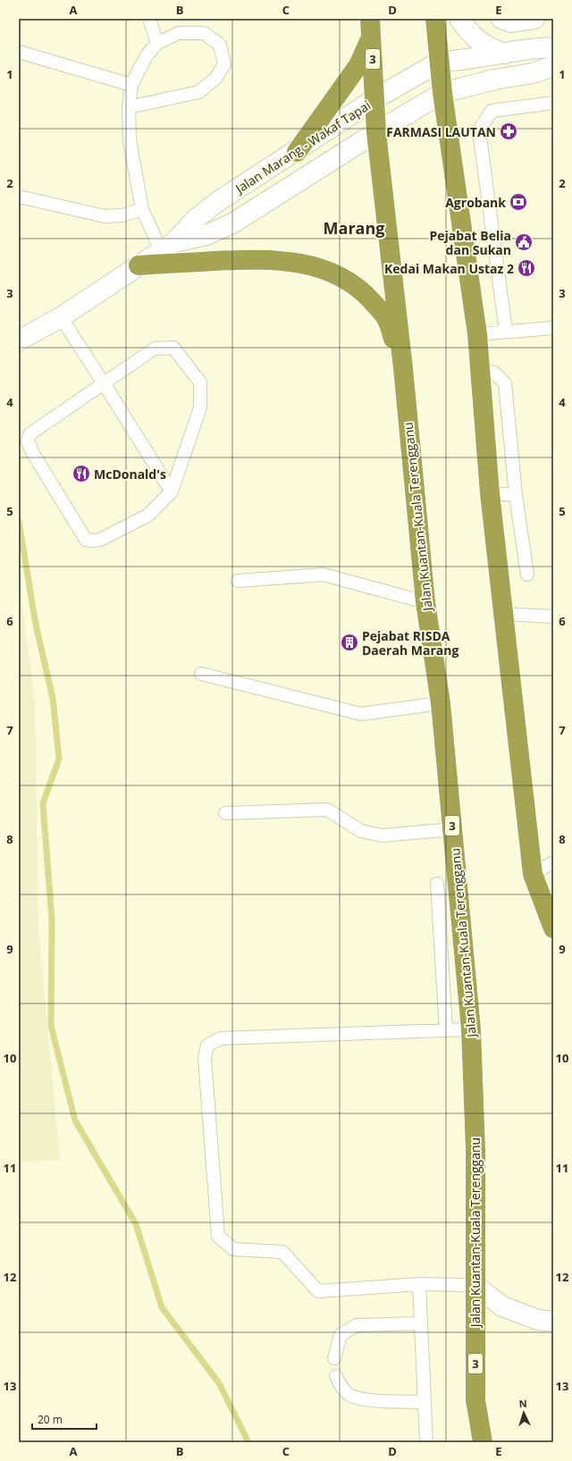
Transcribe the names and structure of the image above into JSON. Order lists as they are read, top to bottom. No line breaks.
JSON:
{"streets":{"highway":["3","Jalan Kuantan-Kuala Terengganu"],"main road":["Jalan Marang - Wakaf Tapai"]},"crossings":[["Jalan Marang - Wakaf Tapai","Jalan Kuantan-Kuala Terengganu"]],"districts":["Marang"],"places":{"pharmacy":["FARMASI LAUTAN"],"bank":["Agrobank"],"public building":["Pejabat Belia dan Sukan"],"restaurant":["Kedai Makan Ustaz 2","McDonald's"],"building":["Pejabat RISDA Daerah Marang"]},"scale_bar":"20 m","north":"top","grid":{"columns":["A","B","C","D","E"],"rows":["1","2","3","4","5","6","7","8","9","10","11","12","13"]}}
